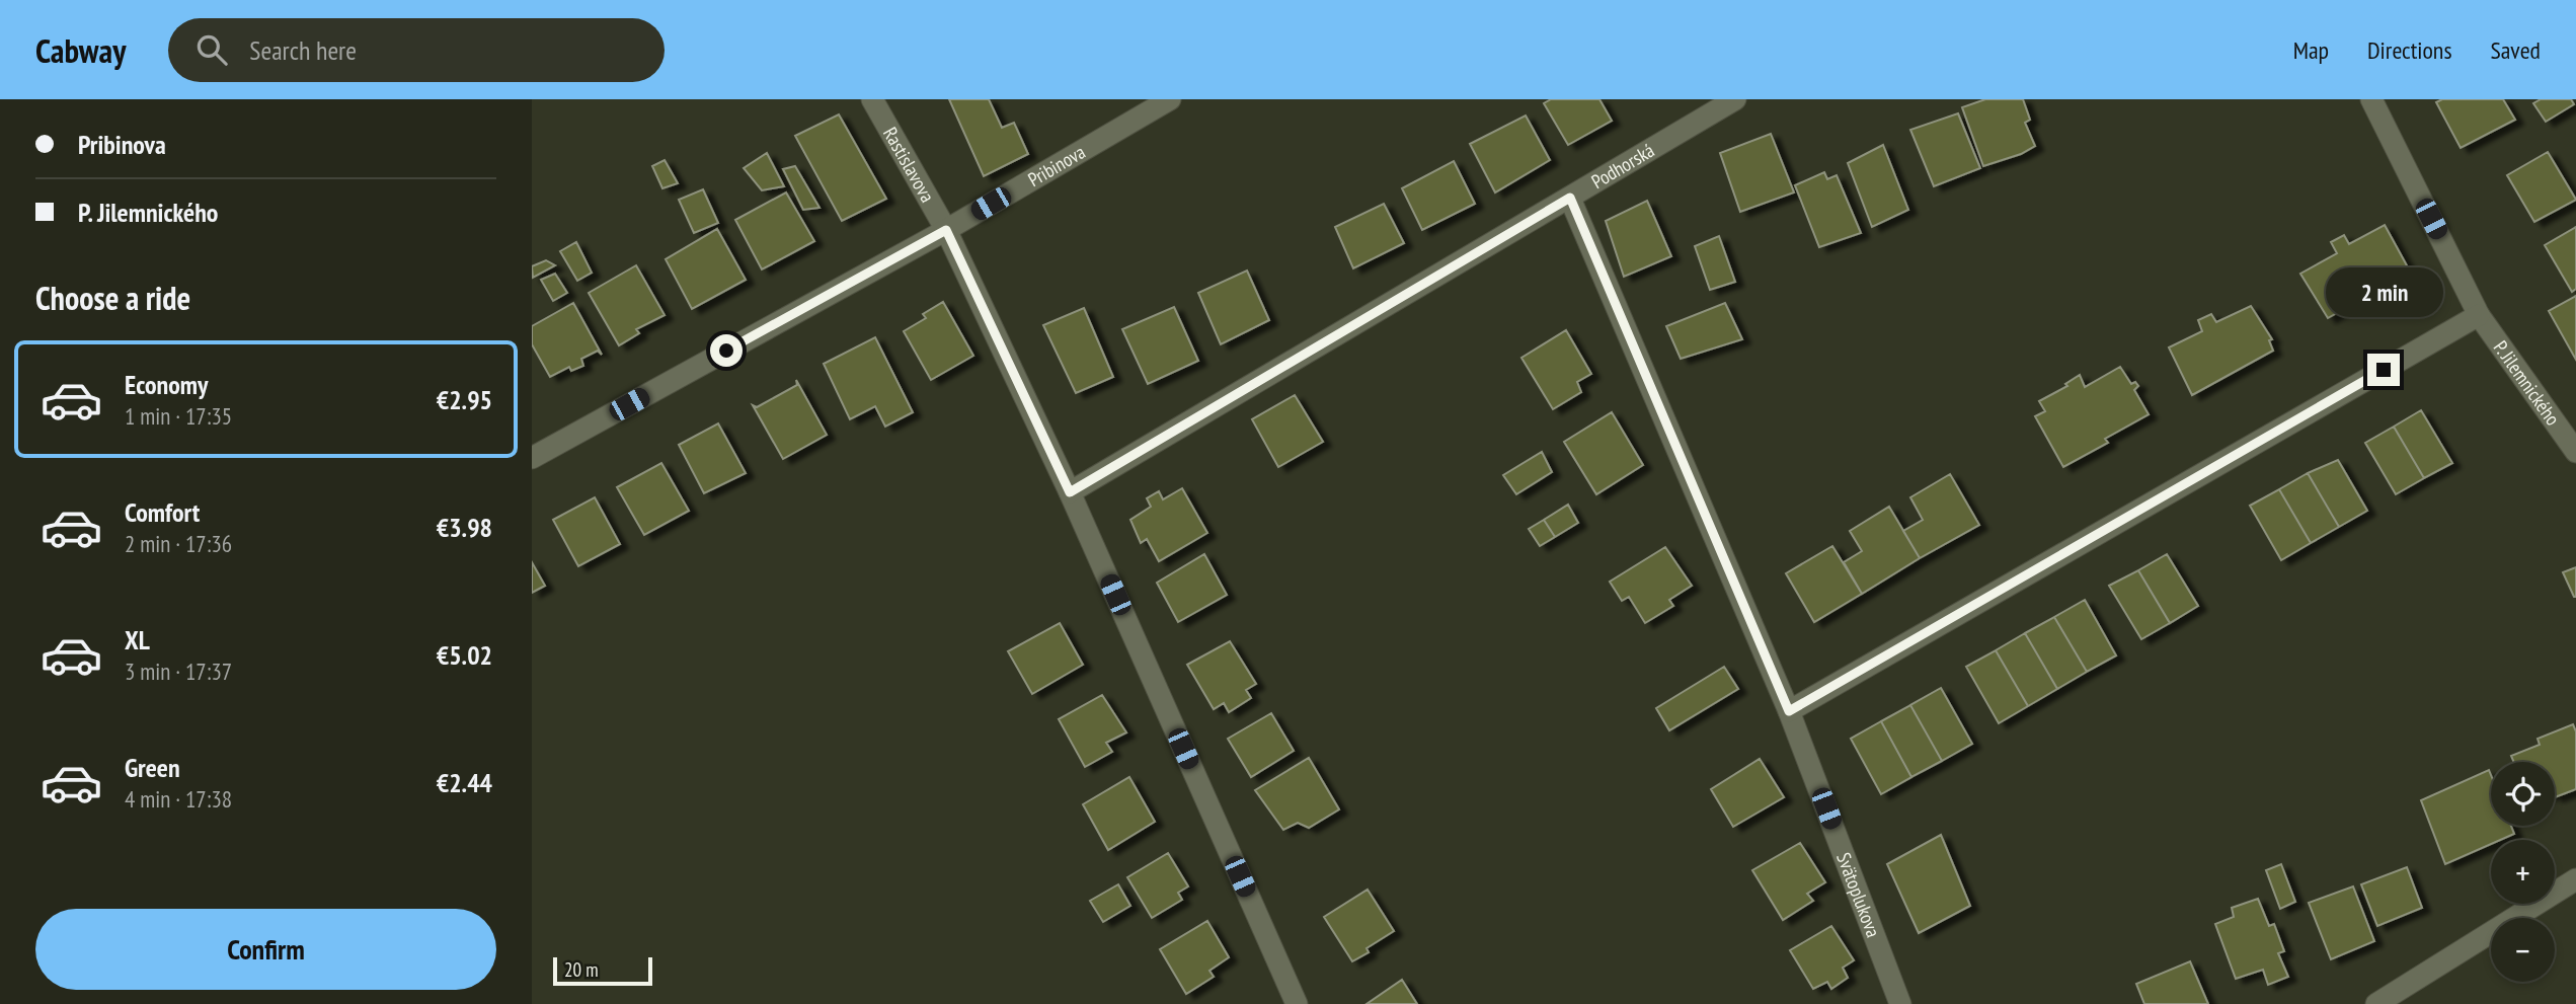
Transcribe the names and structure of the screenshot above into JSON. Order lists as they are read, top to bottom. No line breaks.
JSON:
{"streets":{"street":["Rastislavova","Pribinova","Podhorská","P. Jilemnického","Svätoplukova"]},"crossings":[["Rastislavova","Pribinova"],["Rastislavova","Podhorská"],["Podhorská","Svätoplukova"]],"scale_bar":"20 m","page":{"header":"Cabway","search":"Search here","nav":["Map","Directions","Saved"],"banner":["Pribinova","P. Jilemnického"],"heading":"Choose a ride","bubble":"2 min","list":[{"name":"Economy","note":"1 min · 17:35","value":"€2.95"},{"name":"Comfort","note":"2 min · 17:36","value":"€3.98"},{"name":"XL","note":"3 min · 17:37","value":"€5.02"},{"name":"Green","note":"4 min · 17:38","value":"€2.44"}],"map_buttons":["+","−"],"buttons":"Confirm","scale":"20 m"}}
